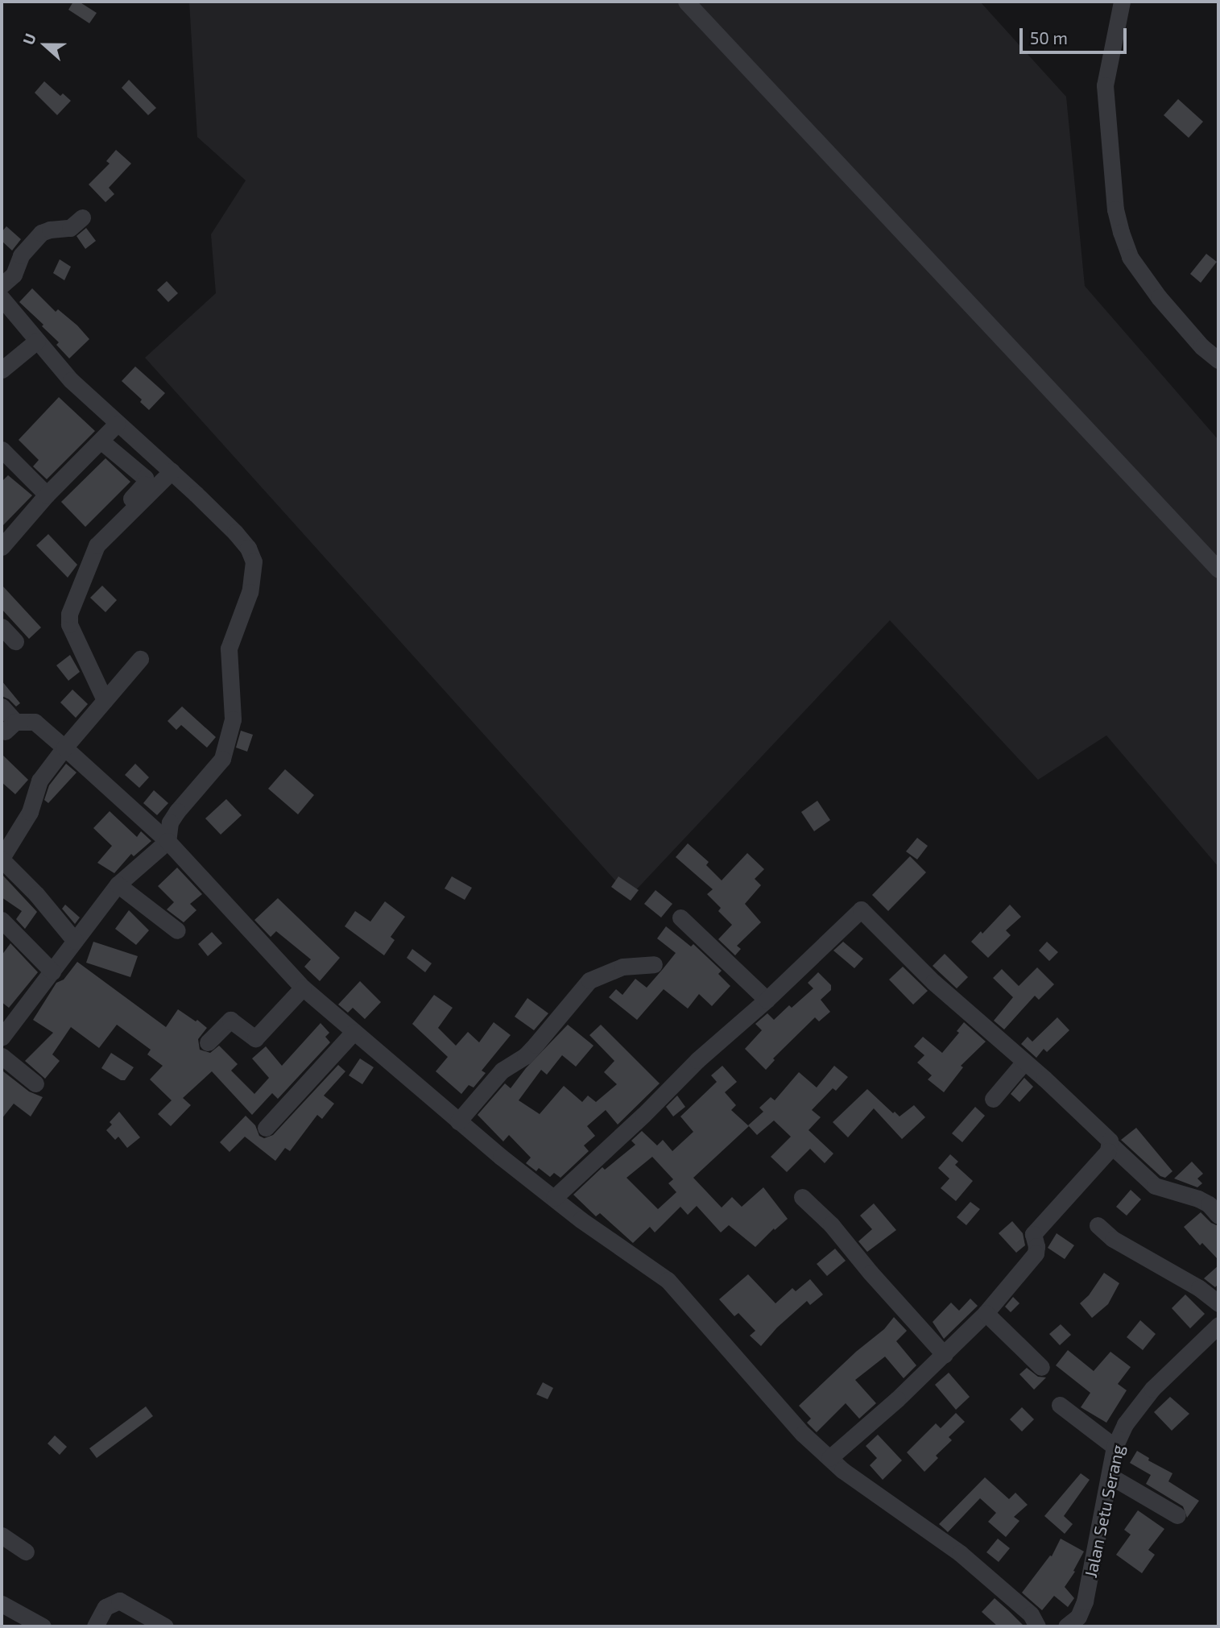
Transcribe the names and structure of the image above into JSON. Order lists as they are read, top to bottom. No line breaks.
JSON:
{"streets":{"street":["Jalan Setu Serang"]},"scale_bar":"50 m","north":"left"}
